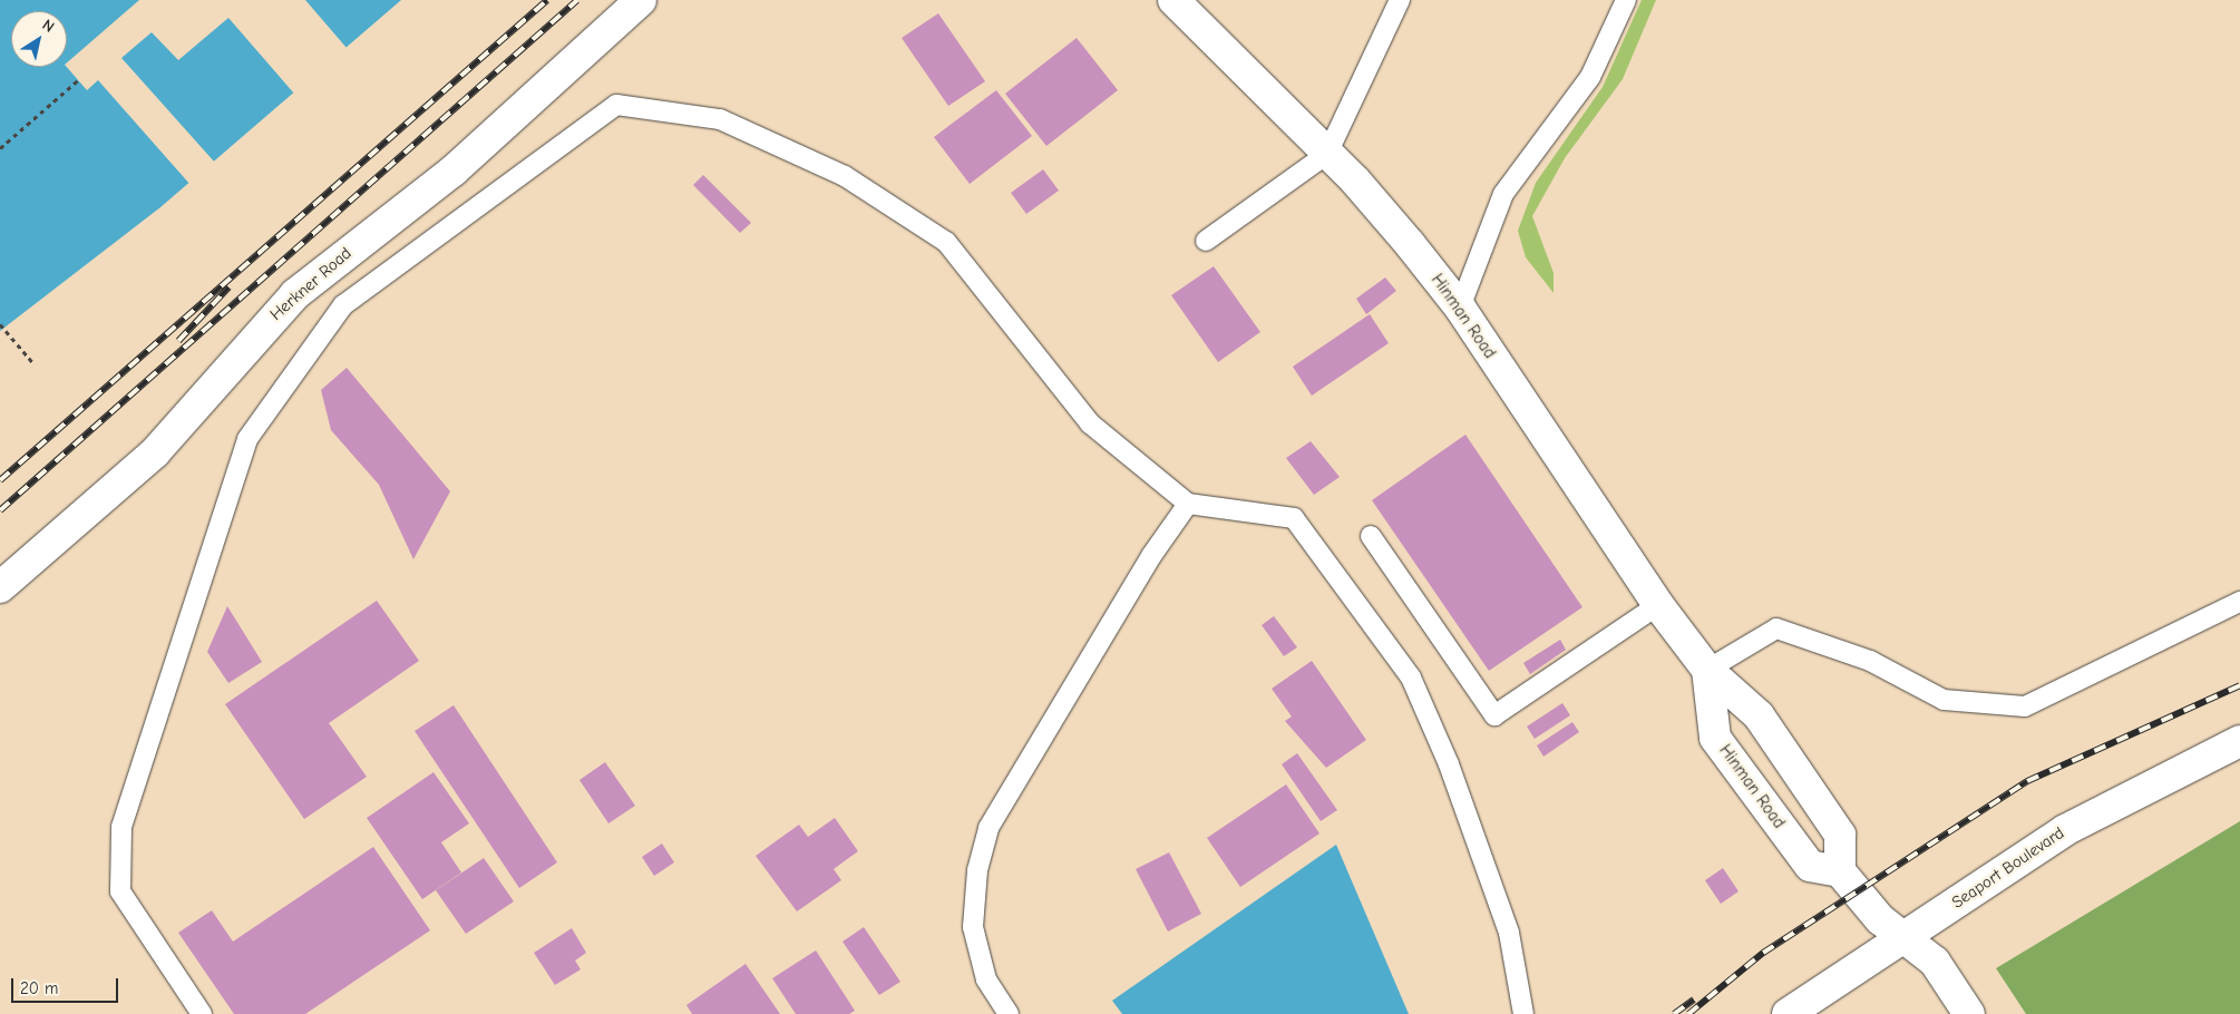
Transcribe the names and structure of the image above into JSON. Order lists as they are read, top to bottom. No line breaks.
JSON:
{"streets":{"street":["Herkner Road","Hinman Road","Seaport Boulevard"]},"scale_bar":"20 m","north":"top right"}
